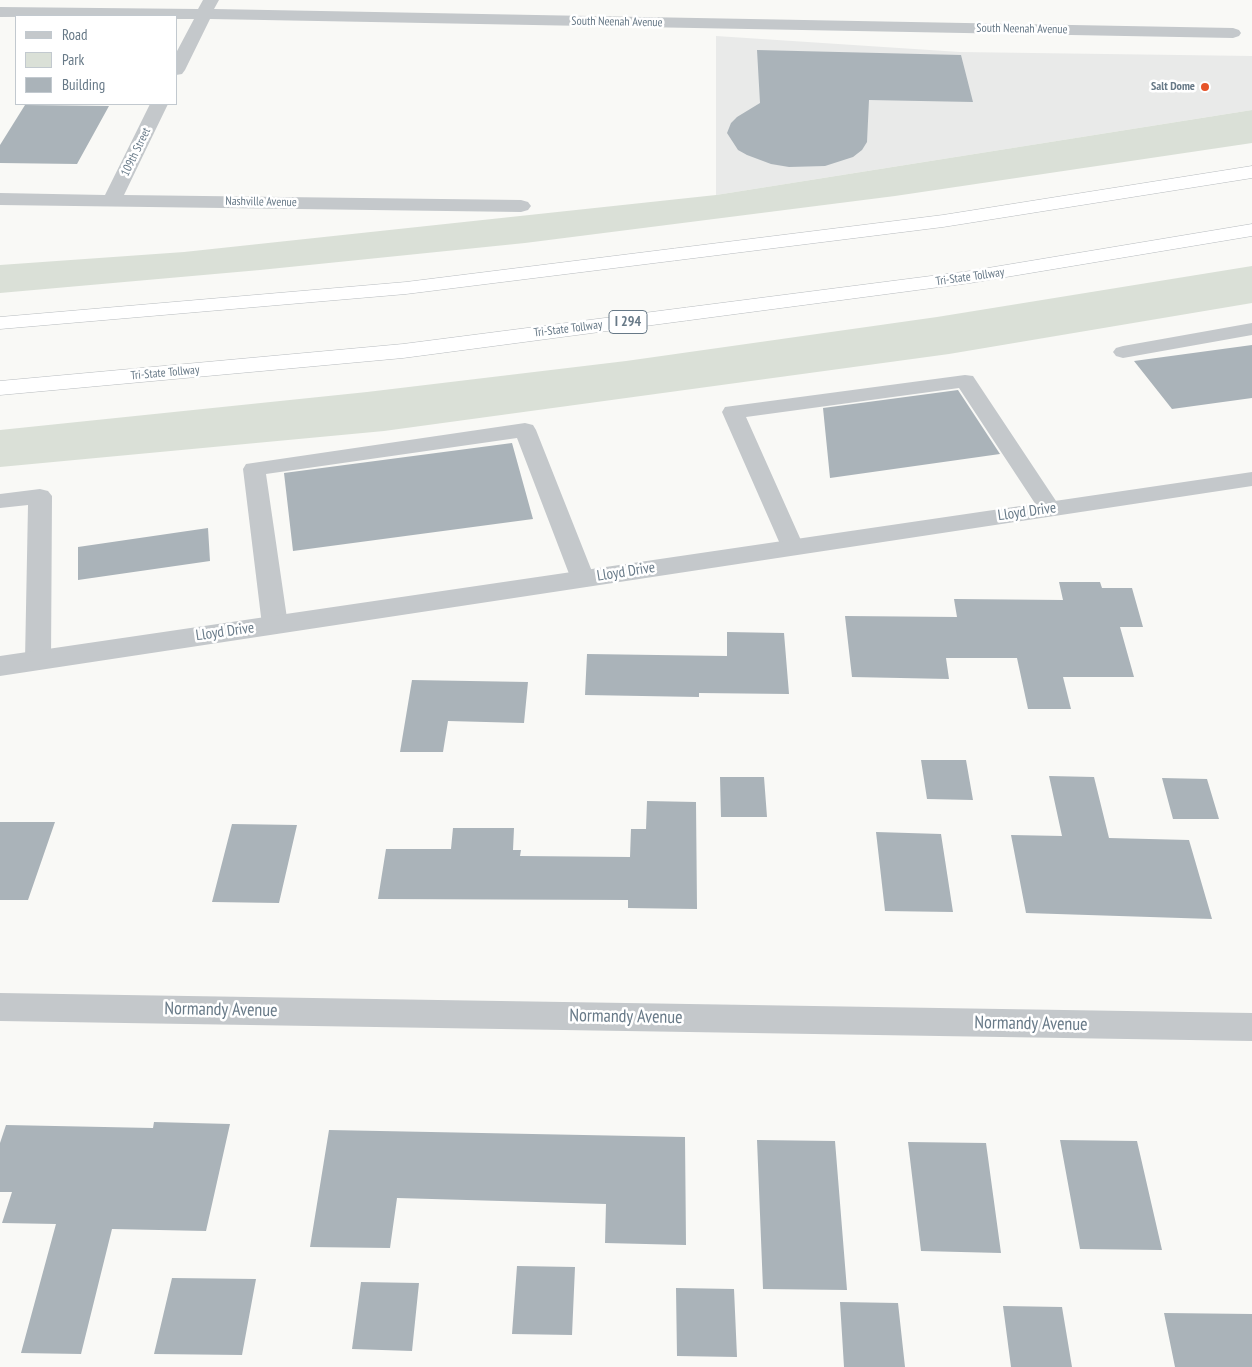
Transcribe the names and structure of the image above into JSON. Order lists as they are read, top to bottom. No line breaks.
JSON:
{"streets":{"highway":["Tri-State Tollway","I 294"],"street":["South Neenah Avenue","109th Street","Nashville Avenue","Lloyd Drive","Normandy Avenue"]},"crossings":[["109th Street","Nashville Avenue"]],"places":["Salt Dome"],"legend":["Road","Park","Building"]}
